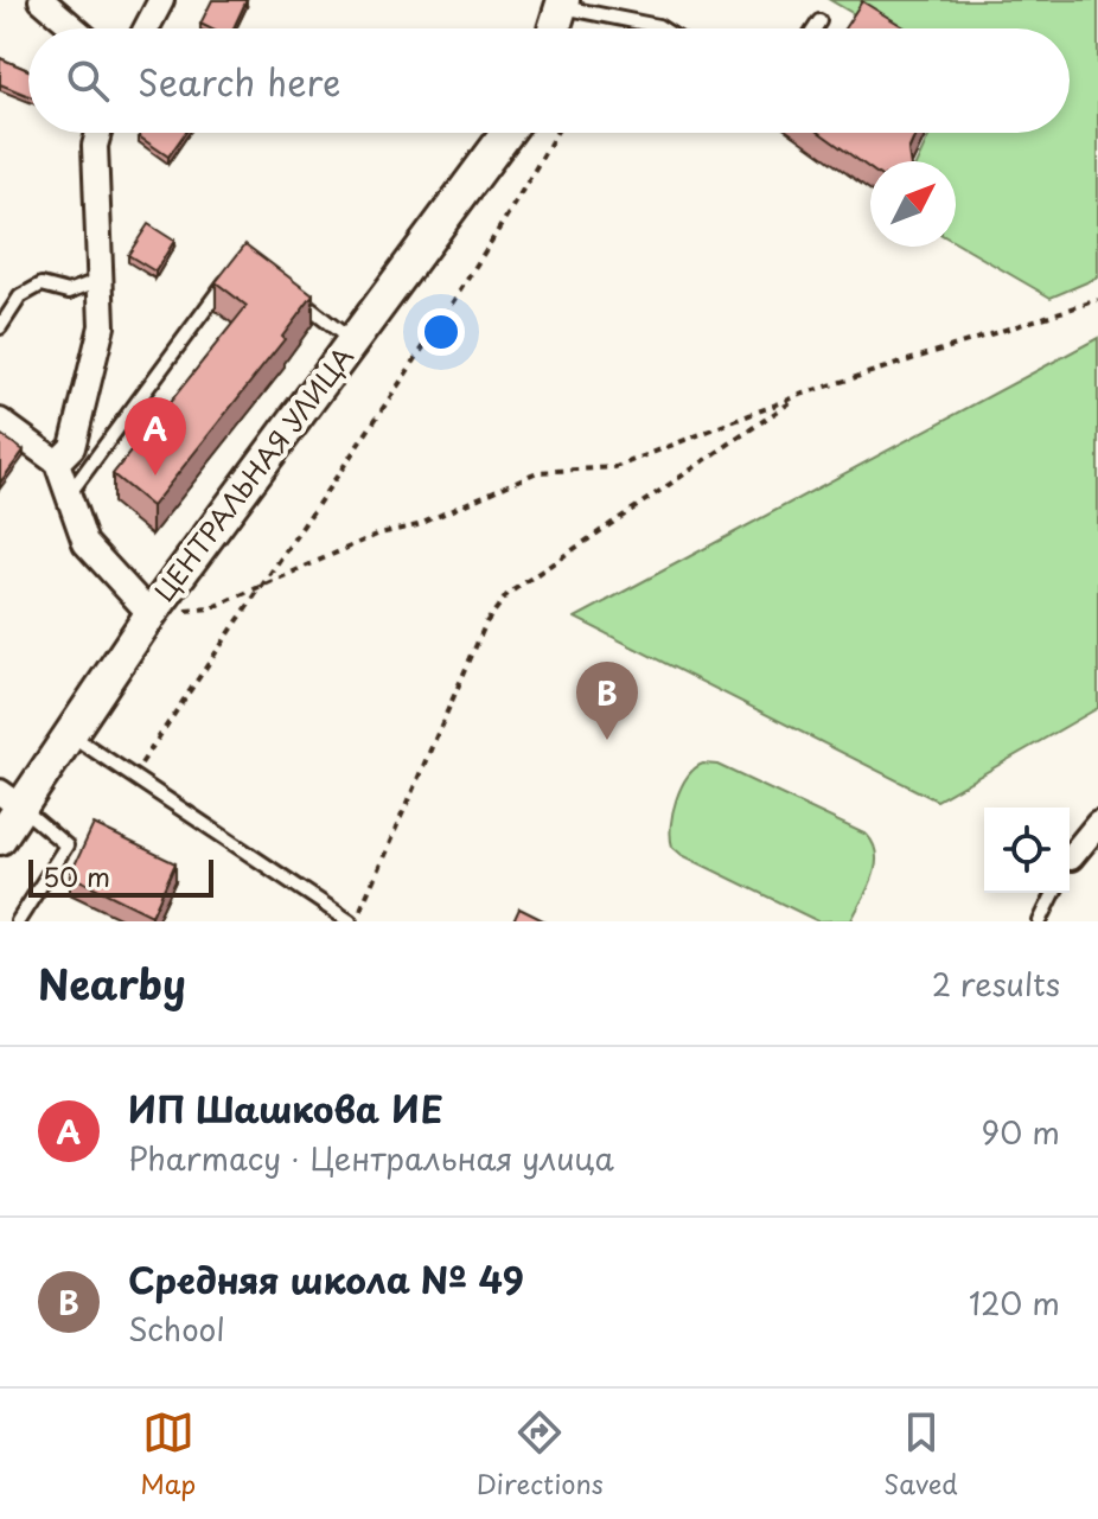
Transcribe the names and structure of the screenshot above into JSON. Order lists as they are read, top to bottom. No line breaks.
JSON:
{"streets":{"street":["ЦЕНТРАЛЬНАЯ УЛИЦА"]},"scale_bar":"50 m","north":"top right","page":{"search":"Search here","pins":["A","B"],"scale":"50 m","heading":["Nearby","2 results"],"list":[{"mark":"A","name":"ИП Шашкова ИЕ","note":"Pharmacy · Центральная улица","value":"90 m"},{"mark":"B","name":"Средняя школа № 49","note":"School","value":"120 m"}],"nav":["Map","Directions","Saved"]}}
